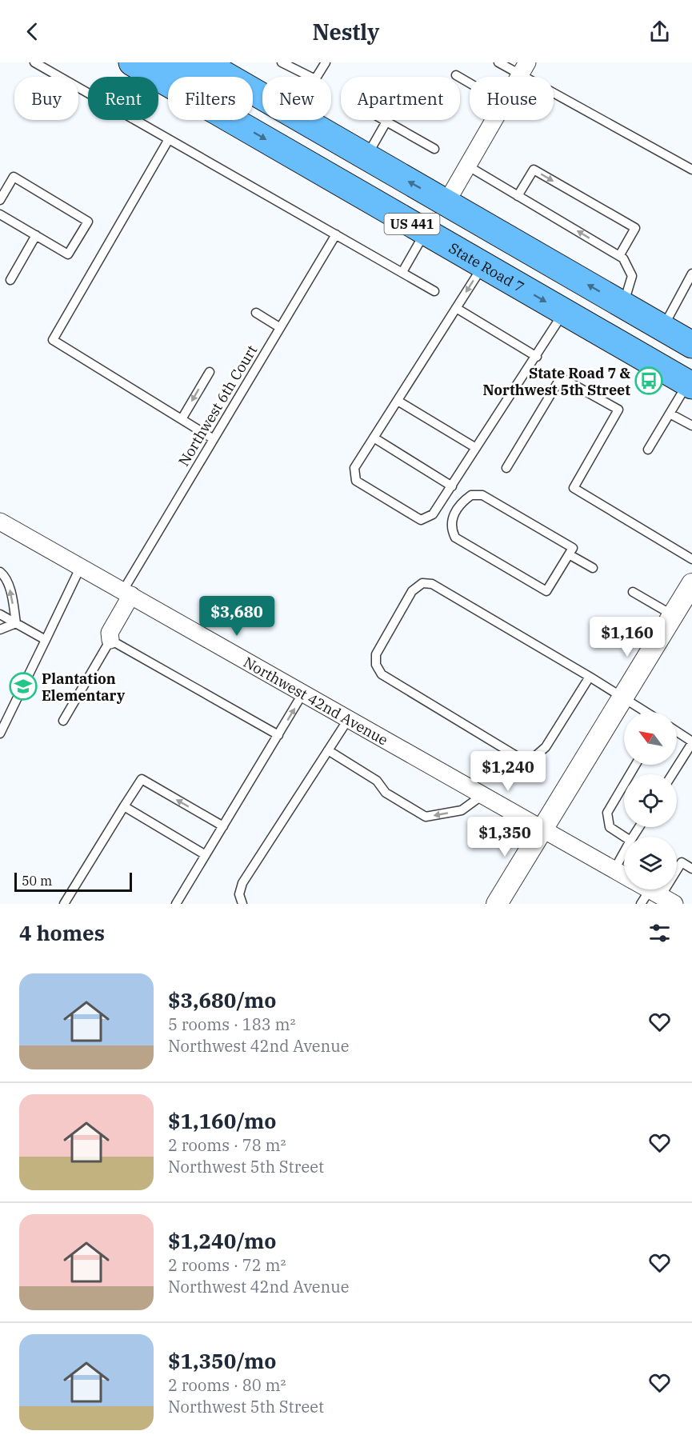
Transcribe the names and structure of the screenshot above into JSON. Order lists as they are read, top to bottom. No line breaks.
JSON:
{"streets":{"main road":["US 441","State Road 7"],"street":["Northwest 42nd Avenue"],"lane":["Northwest 6th Court"]},"crossings":[["Northwest 6th Court","Northwest 42nd Avenue"]],"places":{"bus stop":["State Road 7 & Northwest 5th Street"],"school or university":["Plantation Elementary"]},"scale_bar":"50 m","north":"top left","page":{"header":"Nestly","chip":["Buy","Rent","Filters","New","Apartment","House"],"price":["$3,680","$1,160","$1,240","$1,350"],"scale":"50 m","heading":"4 homes","list":[{"name":"$3,680/mo","note":"5 rooms · 183 m² · Northwest 42nd Avenue"},{"name":"$1,160/mo","note":"2 rooms · 78 m² · Northwest 5th Street"},{"name":"$1,240/mo","note":"2 rooms · 72 m² · Northwest 42nd Avenue"},{"name":"$1,350/mo","note":"2 rooms · 80 m² · Northwest 5th Street"}]}}
